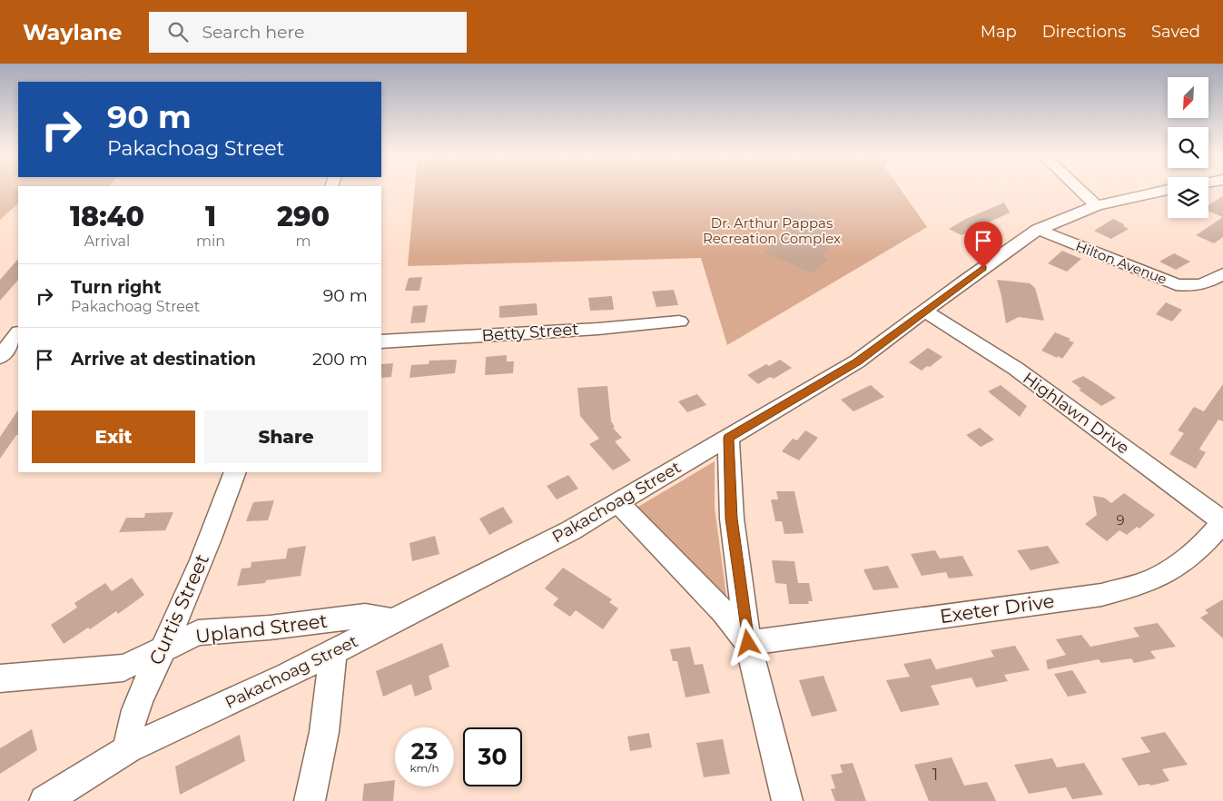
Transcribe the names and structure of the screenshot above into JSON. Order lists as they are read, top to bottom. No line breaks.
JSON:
{"streets":{"street":["Hilton Avenue","Betty Street","Highlawn Drive","Pakachoag Street","Exeter Drive","Curtis Street","Upland Street"]},"crossings":[["Hilton Avenue","Pakachoag Street"],["Highlawn Drive","Pakachoag Street"],["Highlawn Drive","Exeter Drive"],["Pakachoag Street","Curtis Street"],["Pakachoag Street","Upland Street"],["Curtis Street","Upland Street"]],"parks":["Dr. Arthur Pappas Recreation Complex"],"house_numbers":["9","1"],"north":"bottom left","page":{"header":"Waylane","search":"Search here","nav":["Map","Directions","Saved"],"turn":["90 m","Pakachoag Street"],"eta":["18:40","Arrival","1","min","290","m"],"list":[{"name":"Turn right","note":"Pakachoag Street","value":"90 m"},{"name":"Arrive at destination","value":"200 m"}],"buttons":["Exit","Share"],"speed":"23 km/h","limit":"30"}}
